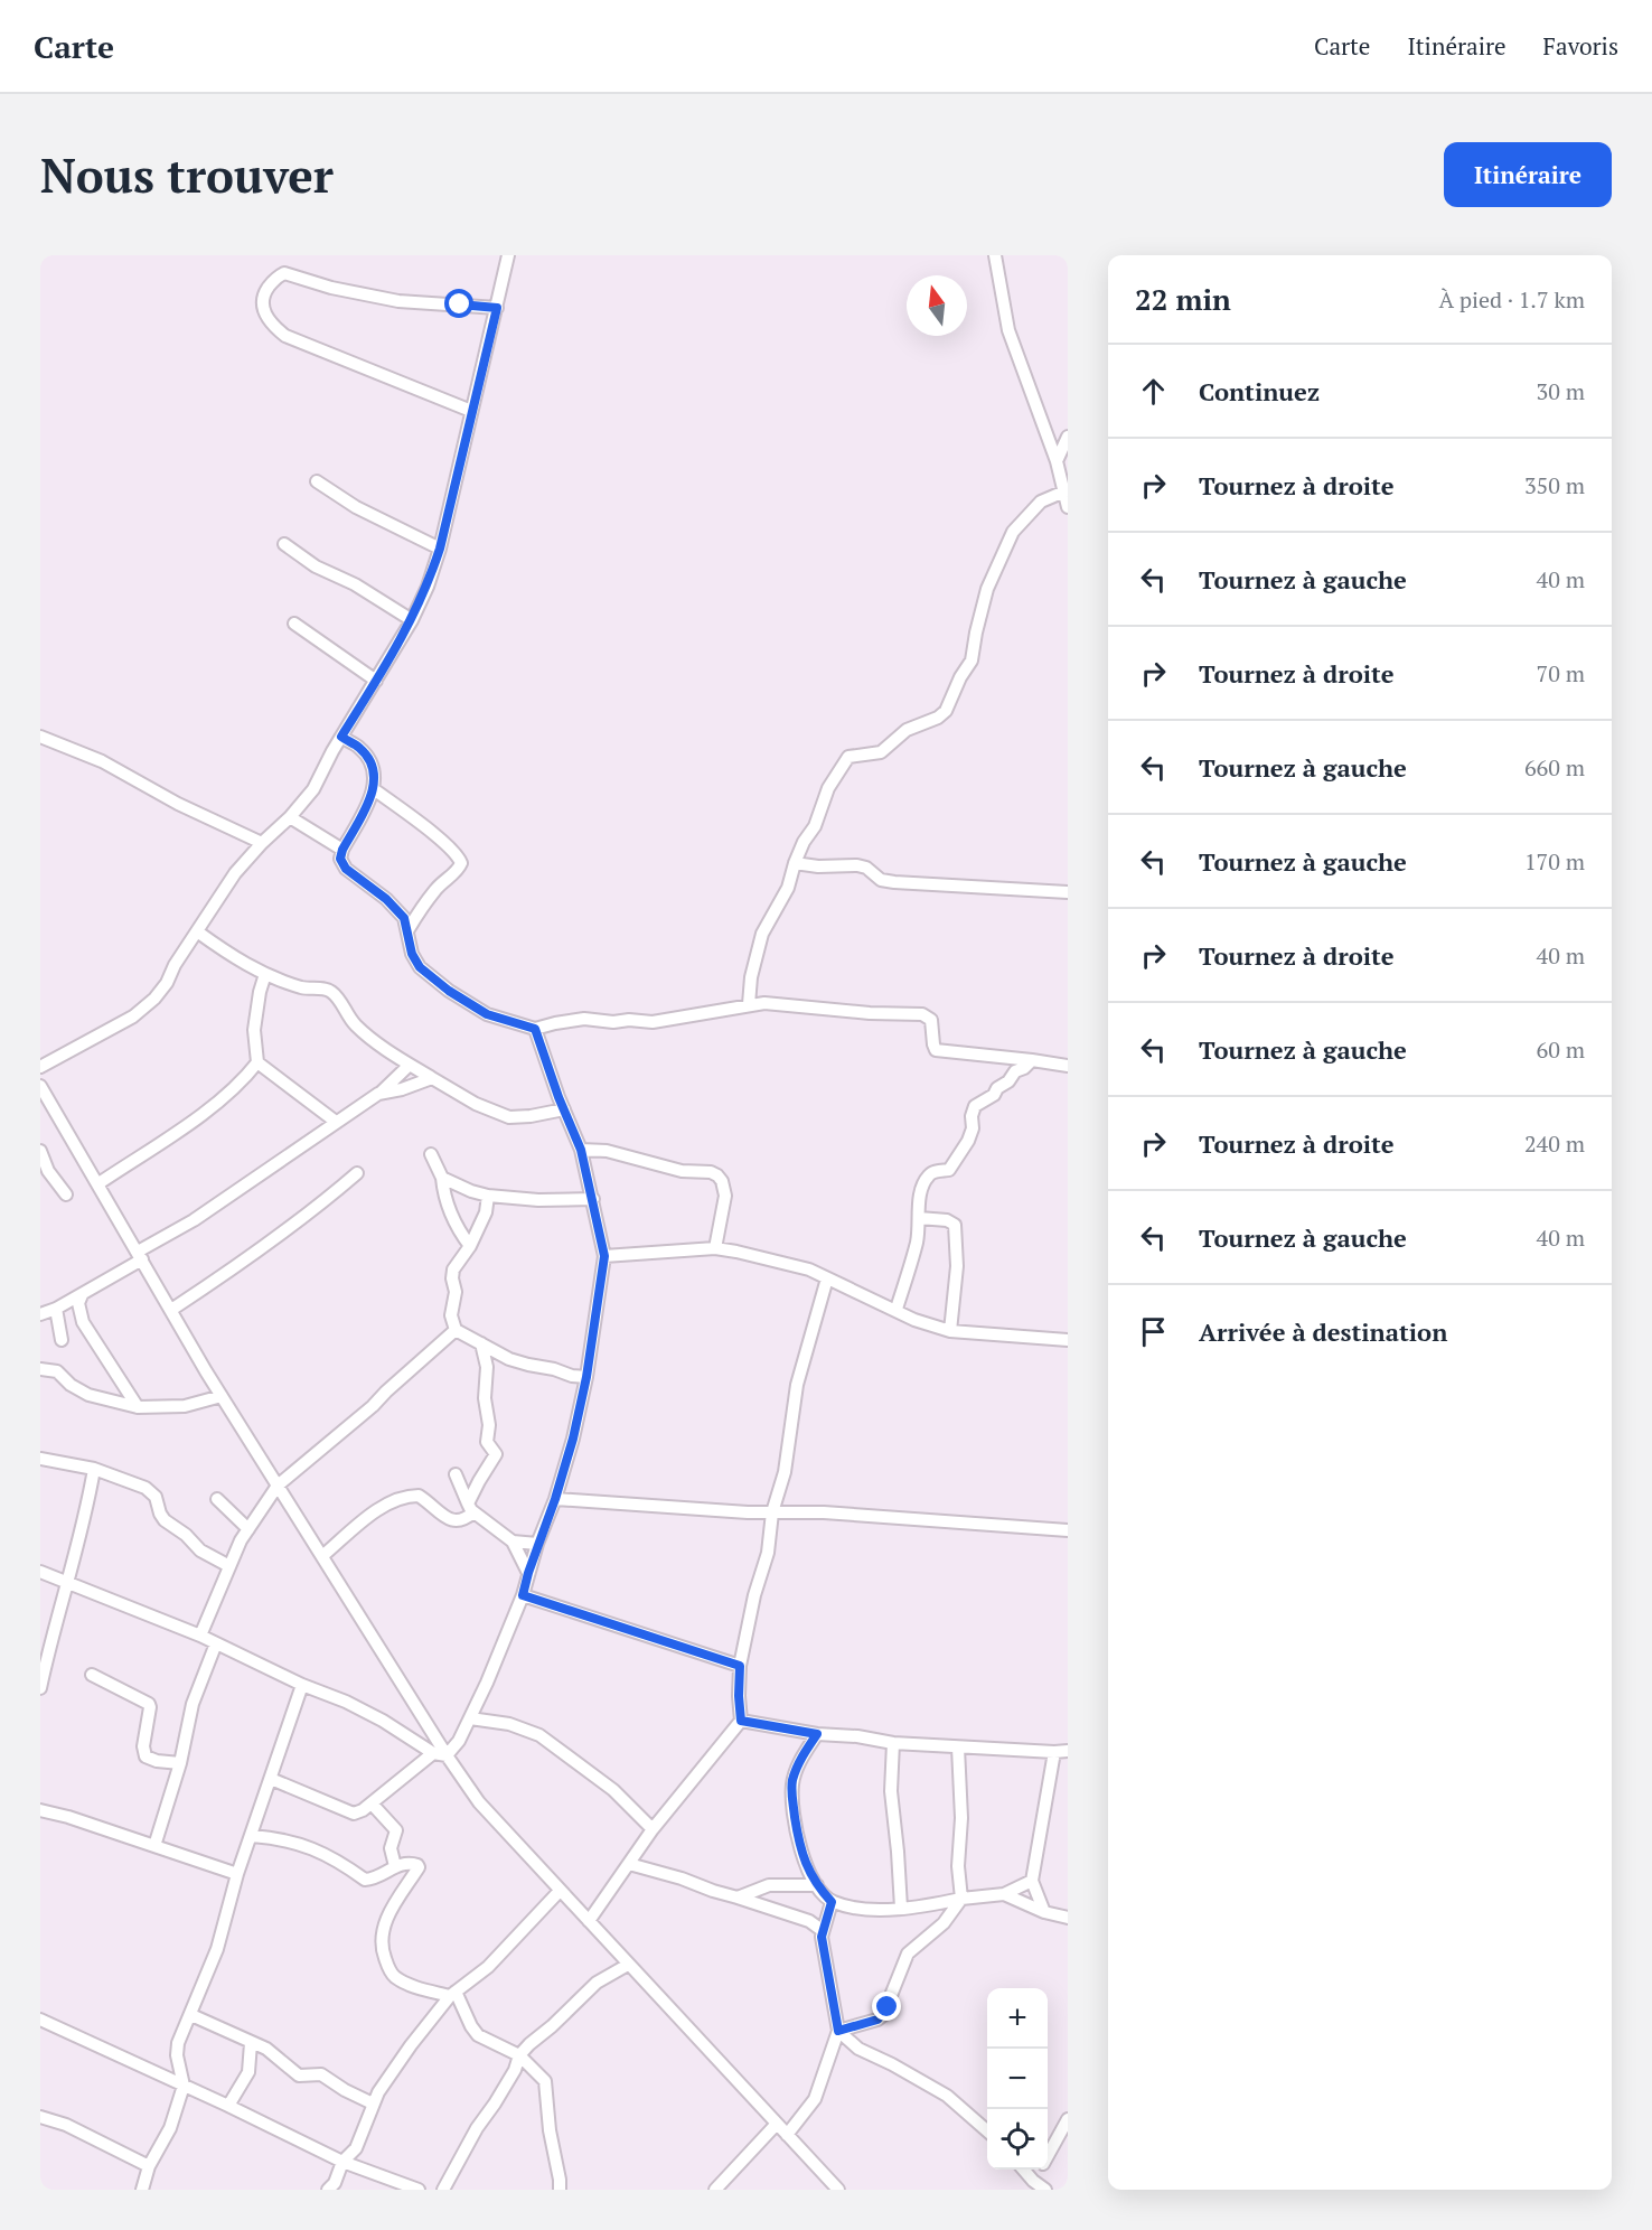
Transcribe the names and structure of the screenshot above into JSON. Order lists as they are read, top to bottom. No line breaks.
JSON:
{"north":"top","page":{"header":"Carte","nav":["Carte","Itinéraire","Favoris"],"buttons":"Itinéraire","title":"Nous trouver","heading":["22 min","À pied · 1.7 km"],"list":[["Continuez","30 m"],["Tournez à droite","350 m"],["Tournez à gauche","40 m"],["Tournez à droite","70 m"],["Tournez à gauche","660 m"],["Tournez à gauche","170 m"],["Tournez à droite","40 m"],["Tournez à gauche","60 m"],["Tournez à droite","240 m"],["Tournez à gauche","40 m"],"Arrivée à destination"],"map_buttons":["+","−"]}}
